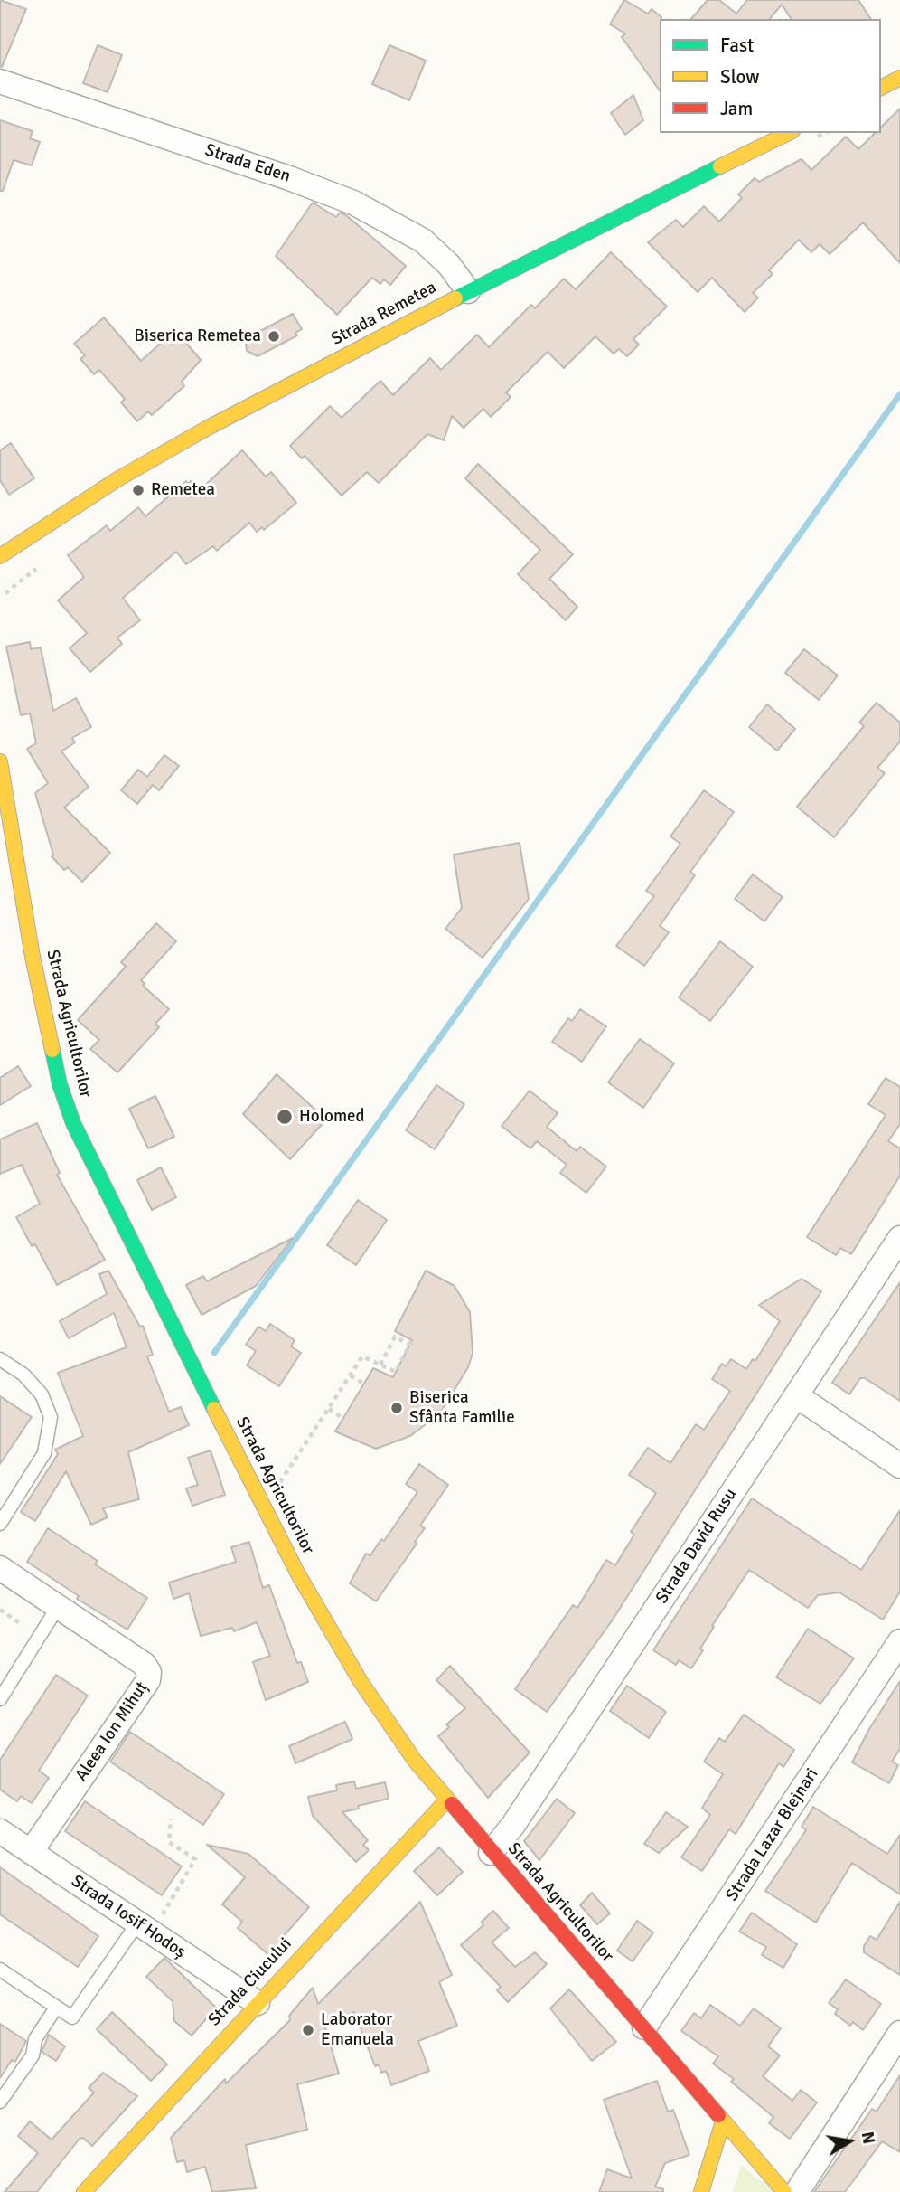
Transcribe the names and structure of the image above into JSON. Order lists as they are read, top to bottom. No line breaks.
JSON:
{"streets":{"street":["Strada Eden","Strada Remetea","Strada Agricultorilor","Strada David Rusu","Aleea Ion Mihuț","Strada Lazar Blejnari","Strada Iosif Hodoș","Strada Ciucului"]},"crossings":[["Strada Eden","Strada Remetea"],["Strada Agricultorilor","Strada David Rusu"],["Strada Agricultorilor","Strada Lazar Blejnari"],["Strada Agricultorilor","Strada Ciucului"],["Aleea Ion Mihuț","Strada Iosif Hodoș"],["Strada Iosif Hodoș","Strada Ciucului"]],"places":["Biserica Remetea","Remetea","Holomed","Biserica Sfânta Familie","Laborator Emanuela"],"legend":["Fast","Slow","Jam"],"north":"right"}
